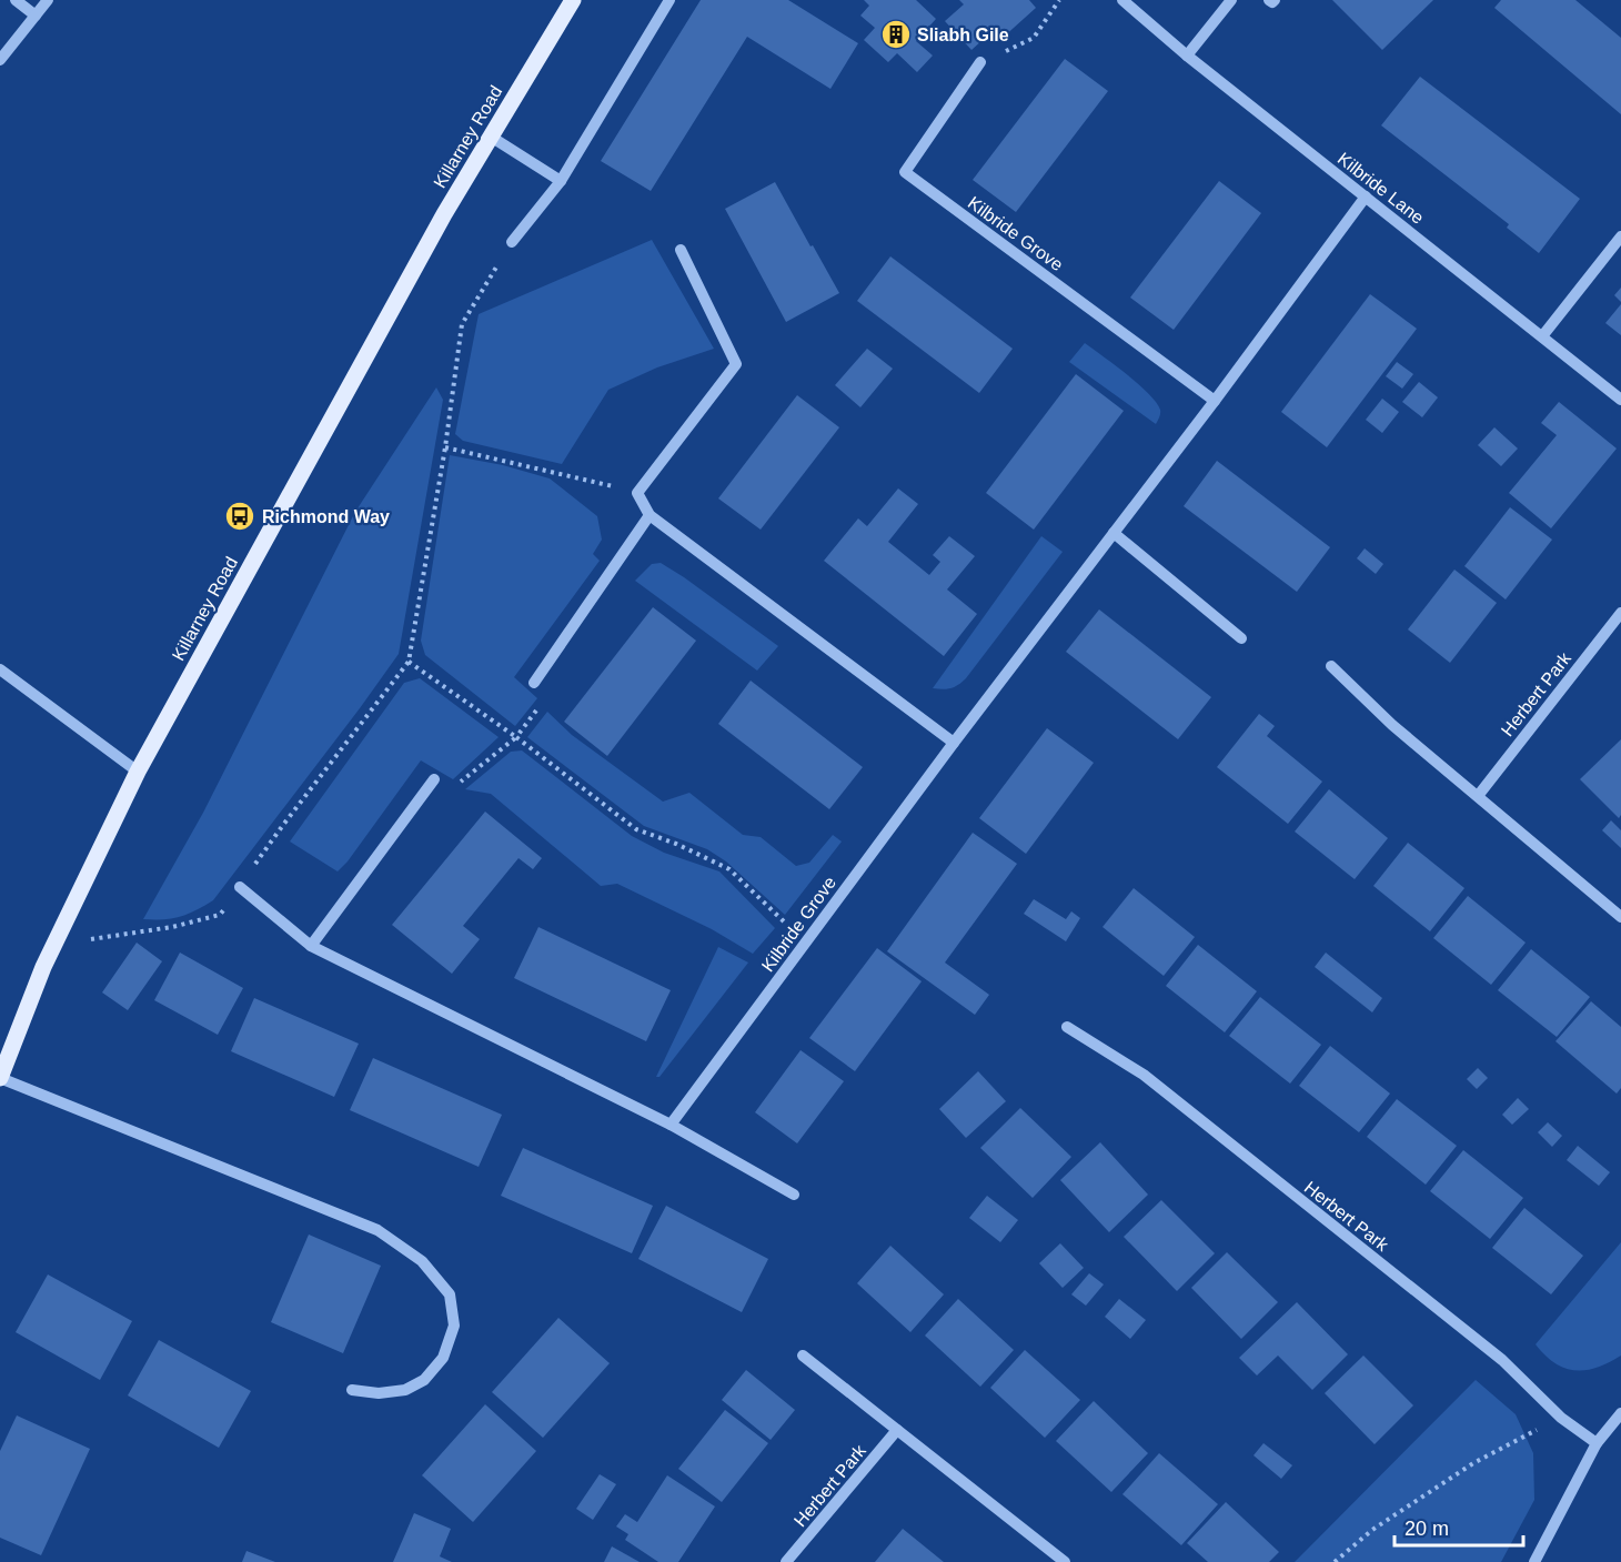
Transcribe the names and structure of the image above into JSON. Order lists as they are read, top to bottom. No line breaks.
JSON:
{"streets":{"main road":["Killarney Road"],"street":["Kilbride Lane","Kilbride Grove","Herbert Park"]},"crossings":[["Kilbride Lane","Kilbride Grove"]],"places":{"building":["Sliabh Gile"],"bus stop":["Richmond Way"]},"scale_bar":"20 m"}
